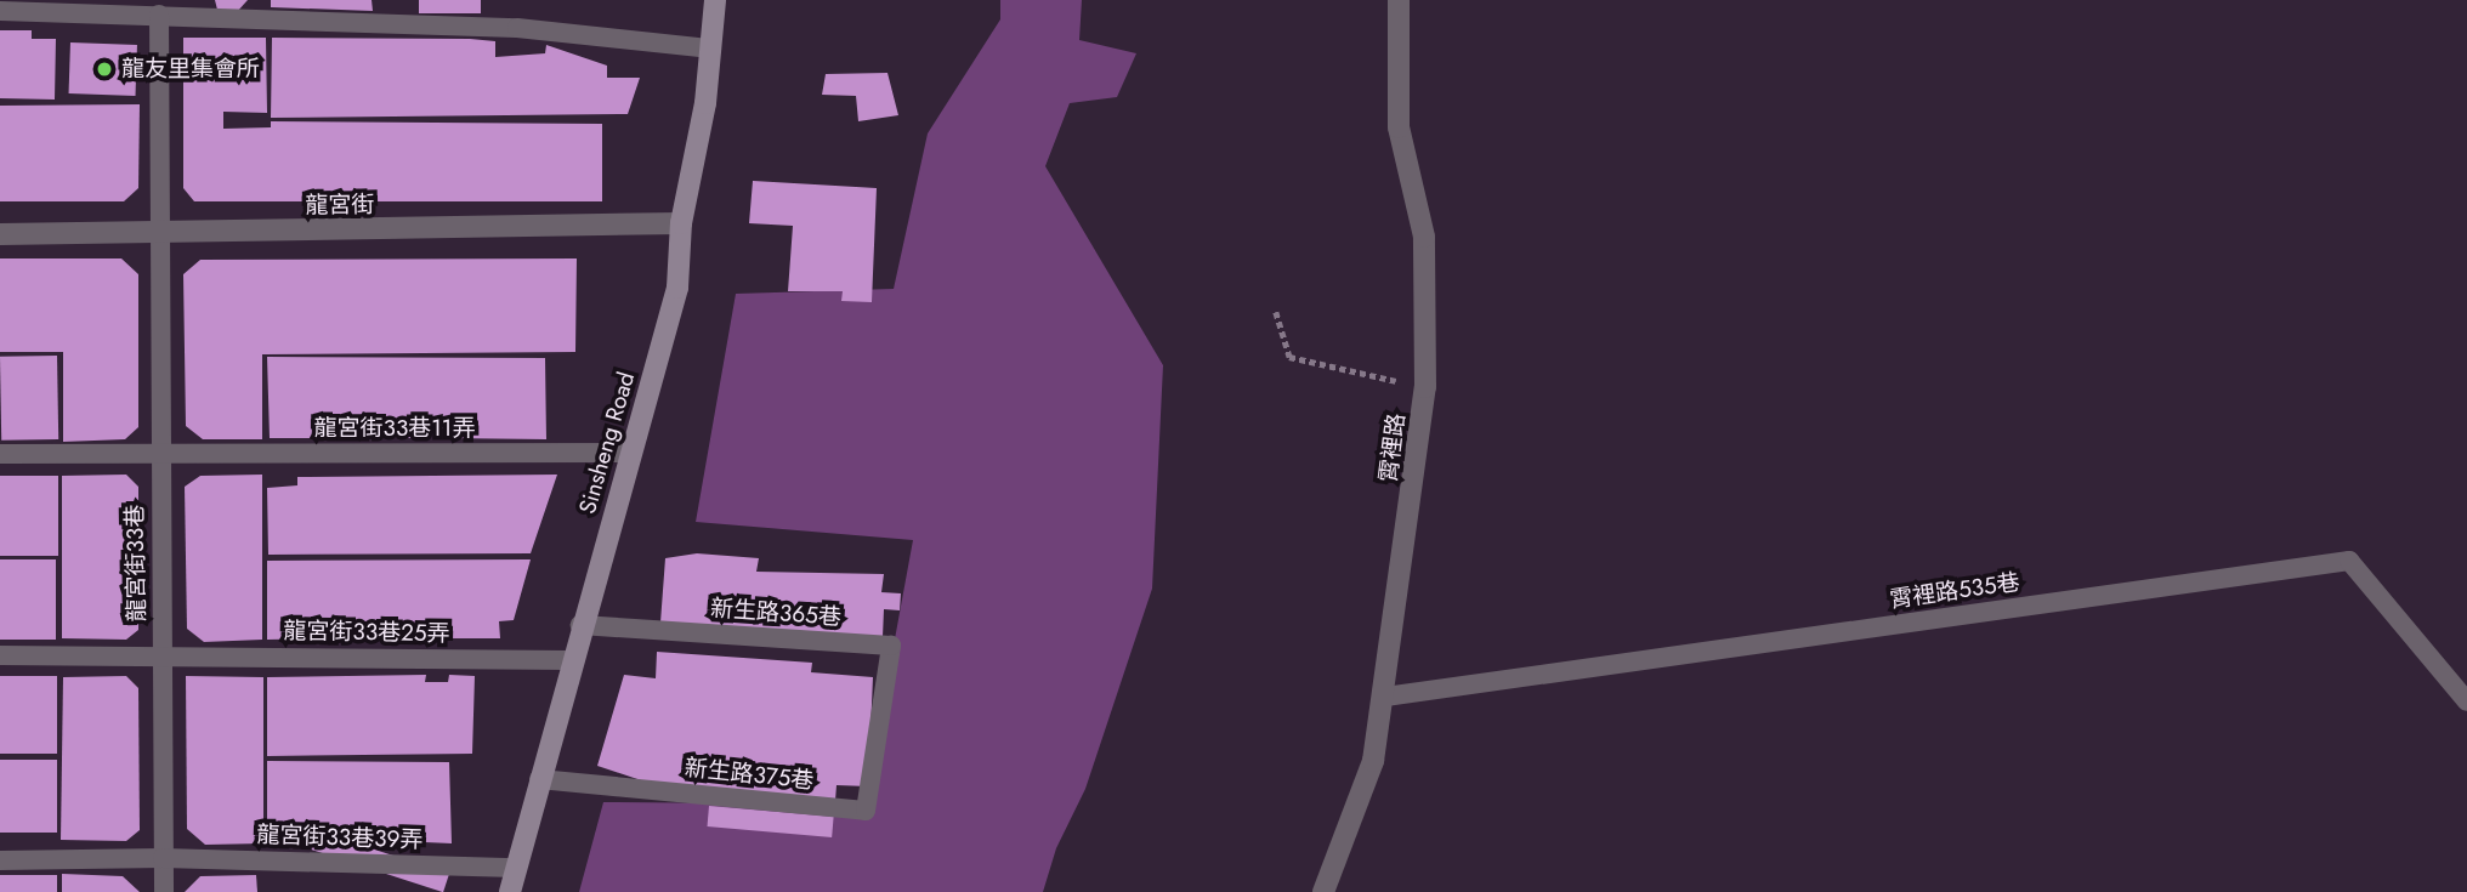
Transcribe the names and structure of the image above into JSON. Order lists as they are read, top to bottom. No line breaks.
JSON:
{"streets":{"street":["龍宮街","Sinsheng Road","霄裡路"],"lane":["龍宮街33巷11弄","龍宮街33巷","霄裡路535巷","新生路365巷","龍宮街33巷25弄","新生路375巷","龍宮街33巷39弄"]},"crossings":[["龍宮街","Sinsheng Road"],["龍宮街","龍宮街33巷"],["龍宮街33巷11弄","Sinsheng Road"],["龍宮街33巷11弄","龍宮街33巷"],["Sinsheng Road","新生路365巷"],["Sinsheng Road","龍宮街33巷25弄"],["Sinsheng Road","新生路375巷"],["Sinsheng Road","龍宮街33巷39弄"],["霄裡路","霄裡路535巷"],["龍宮街33巷","龍宮街33巷25弄"],["龍宮街33巷","龍宮街33巷39弄"],["新生路365巷","新生路375巷"]],"places":["龍友里集會所"]}
